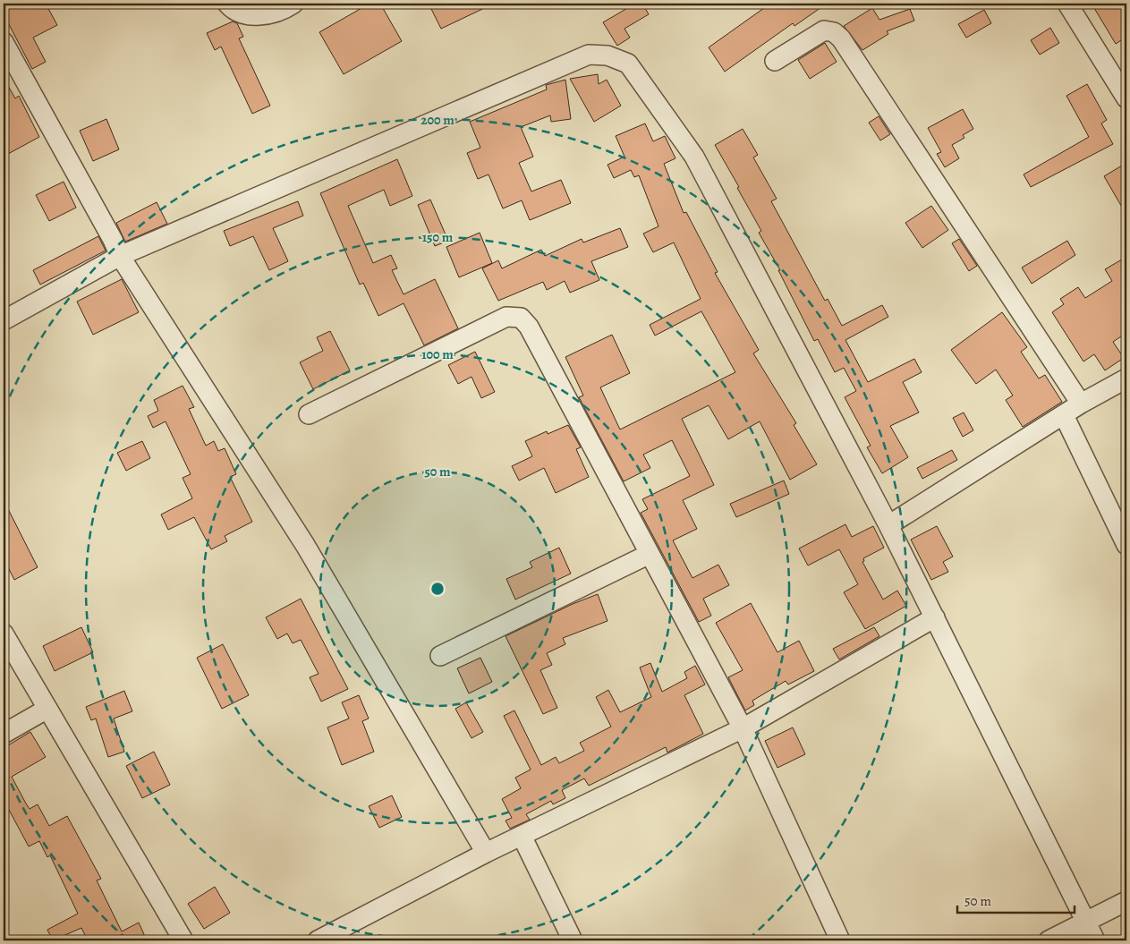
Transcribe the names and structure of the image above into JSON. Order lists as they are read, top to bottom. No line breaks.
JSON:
{"scale_bar":"50 m","rings":["200 m","150 m","100 m","50 m"]}
